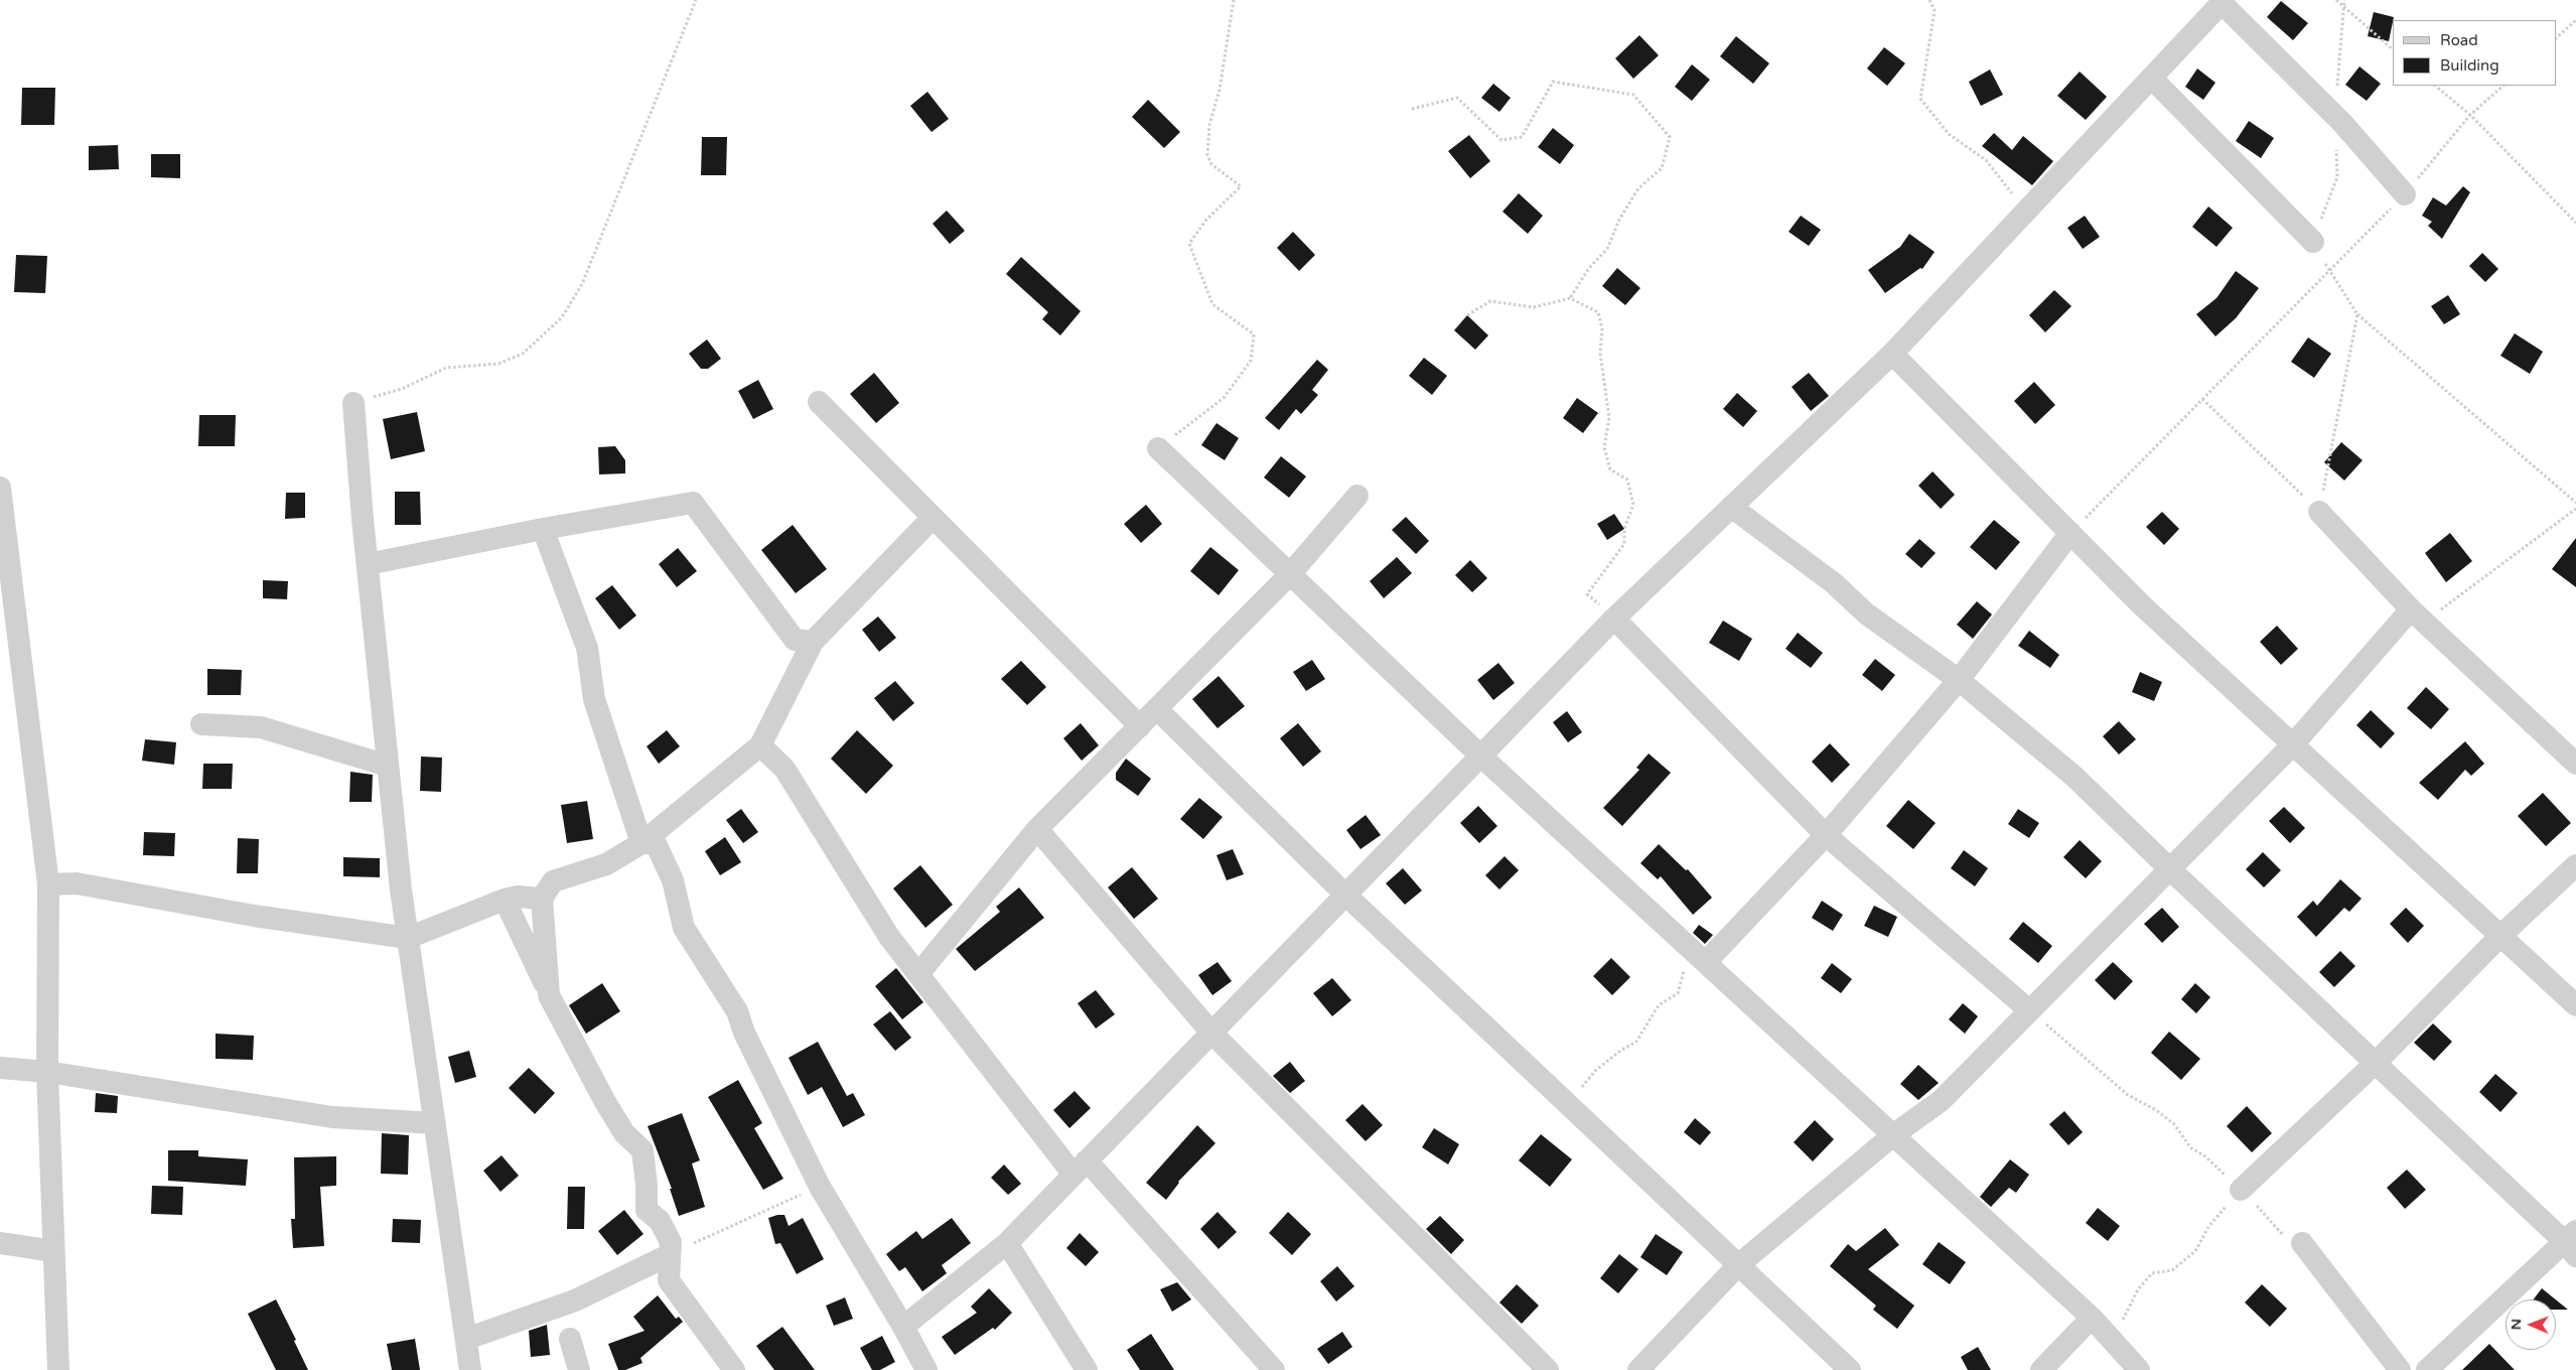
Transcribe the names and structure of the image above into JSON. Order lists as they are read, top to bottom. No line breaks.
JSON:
{"legend":["Road","Building"],"north":"left"}
